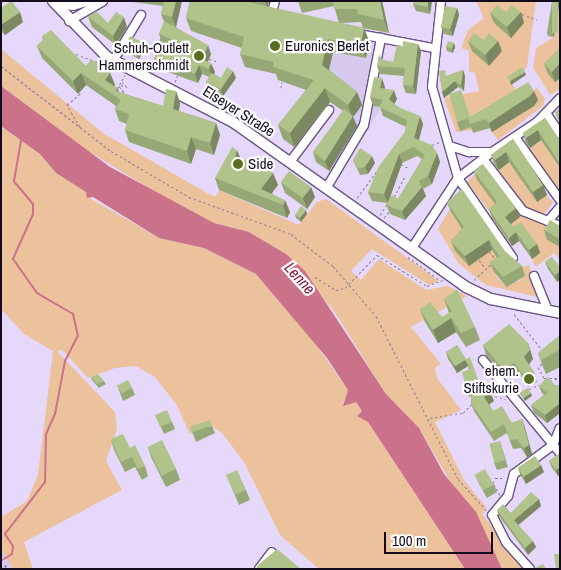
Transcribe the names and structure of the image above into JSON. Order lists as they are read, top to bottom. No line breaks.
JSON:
{"streets":{"main road":["Elseyer Straße"]},"water":["Lenne"],"places":["Euronics Berlet","Schuh-Outlett Hammerschmidt","Side","ehem. Stiftskurie"],"scale_bar":"100 m"}
